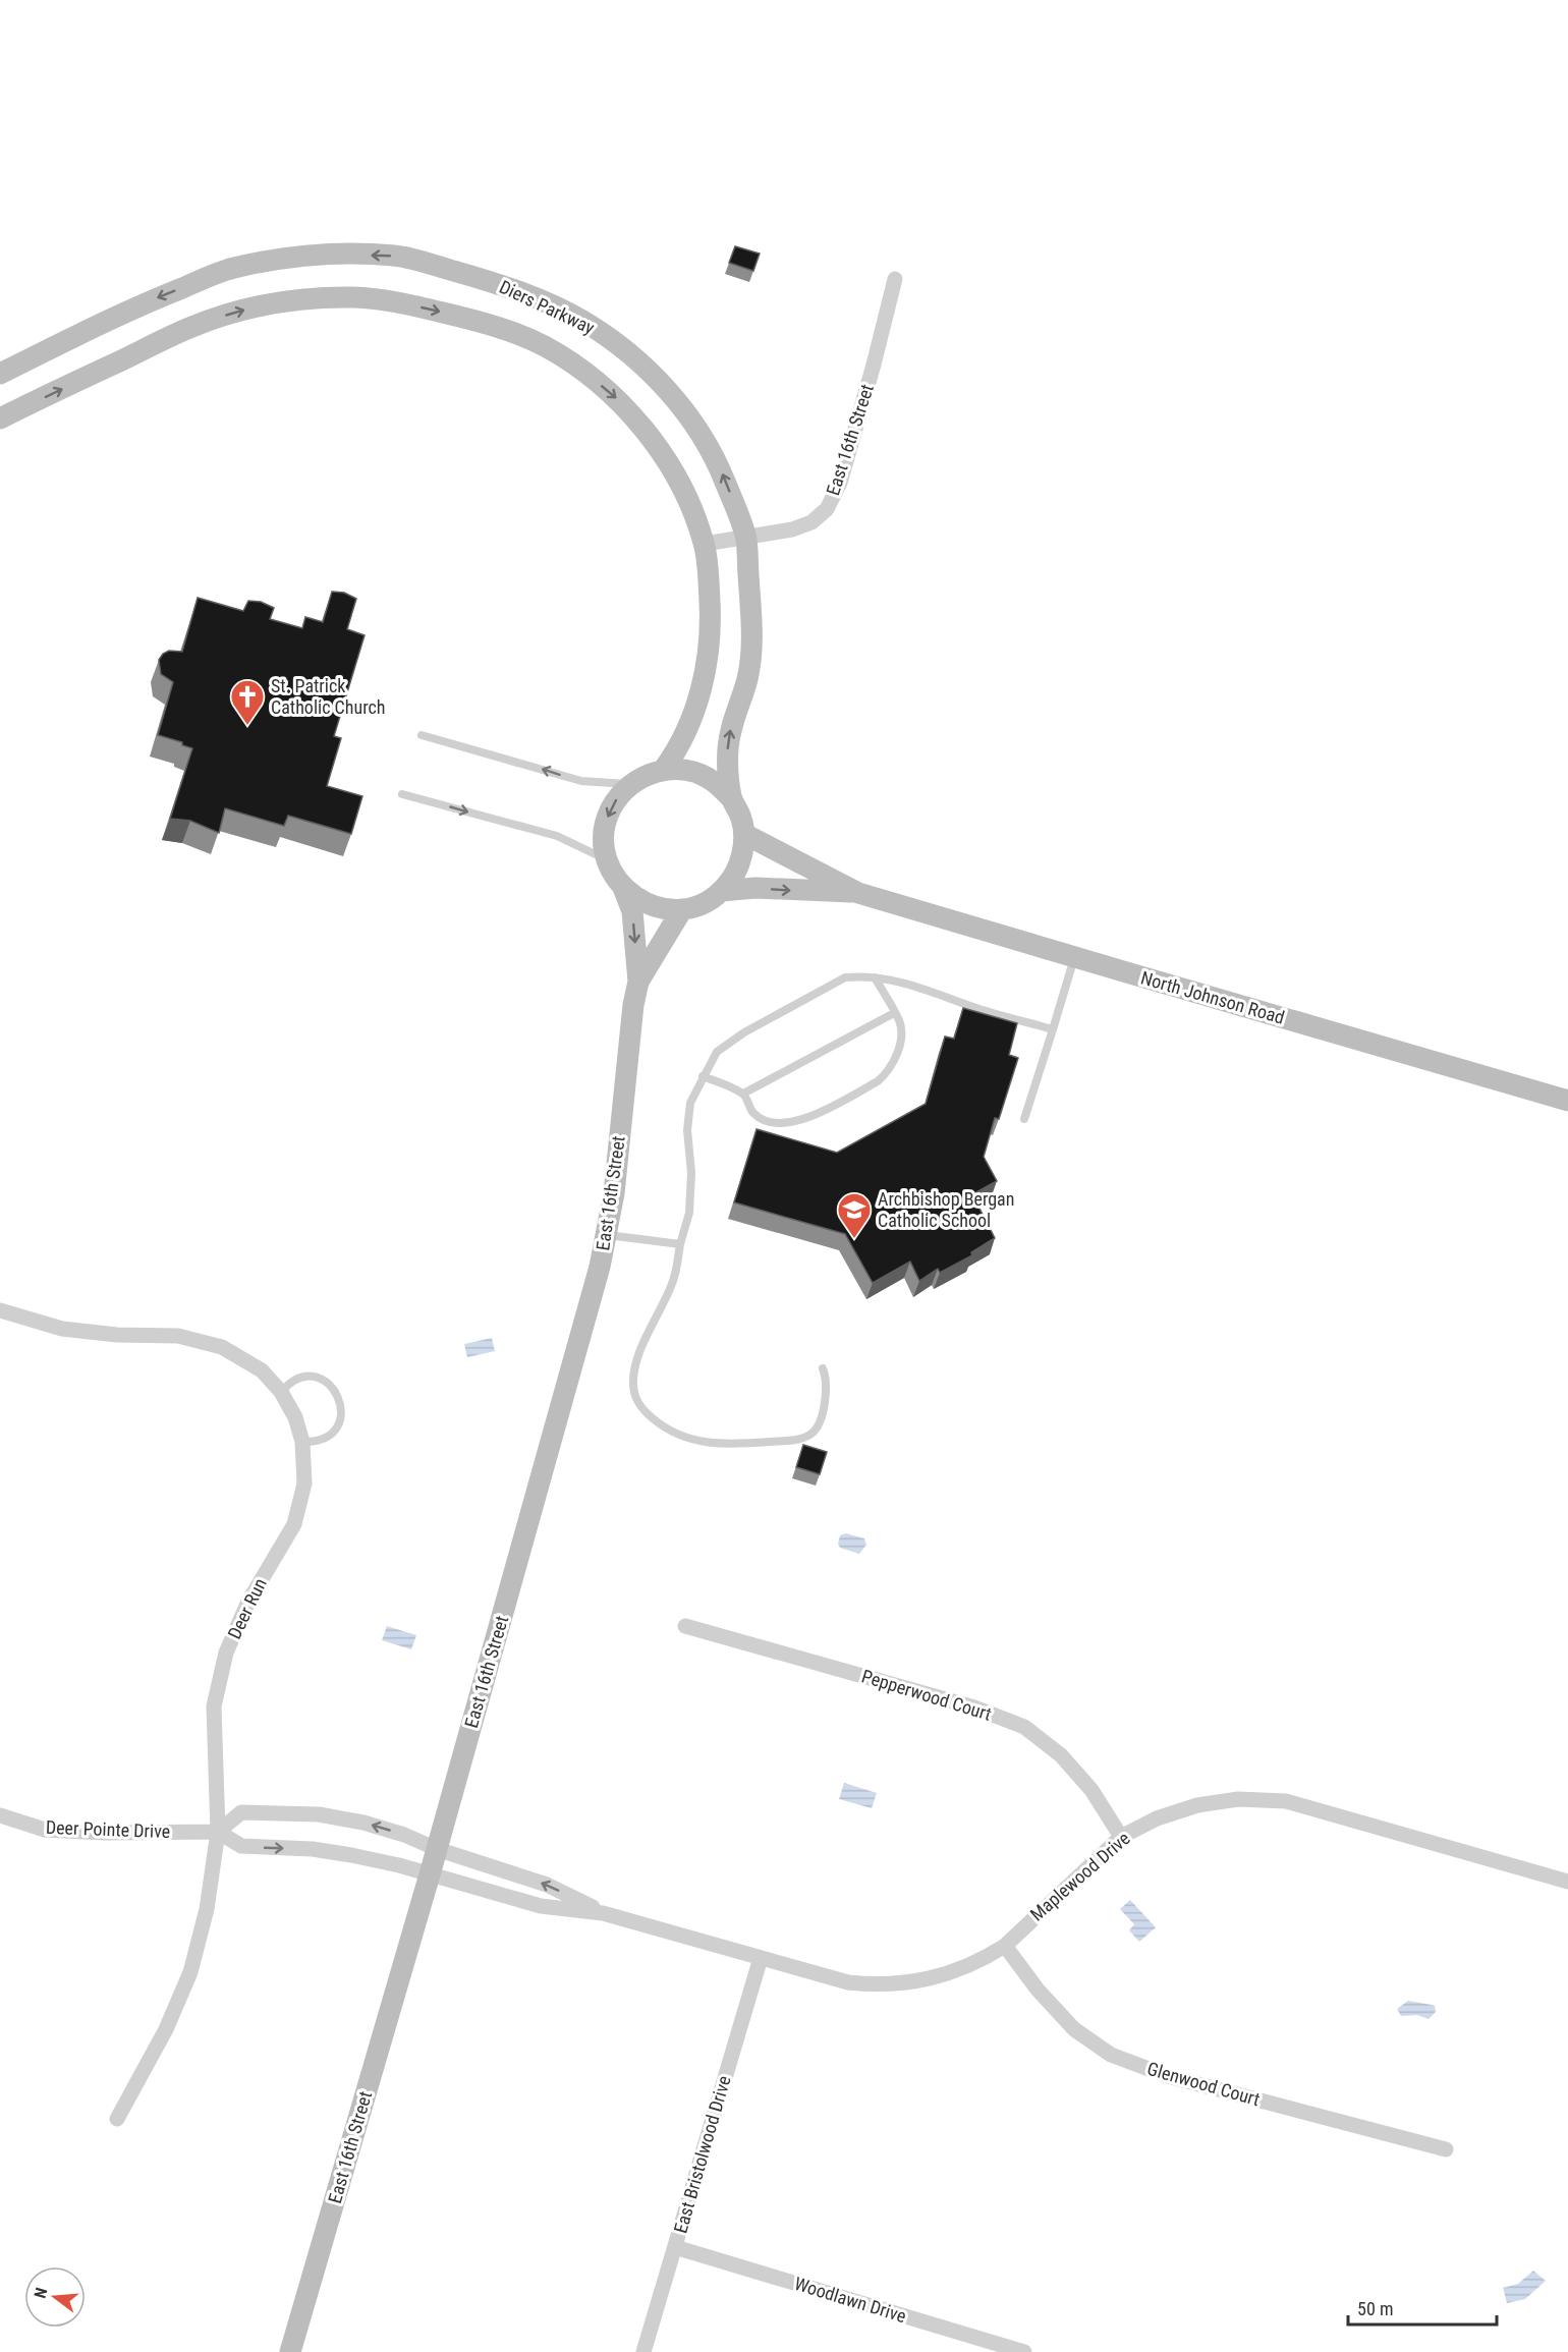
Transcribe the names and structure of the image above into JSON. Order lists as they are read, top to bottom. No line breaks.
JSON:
{"streets":{"main road":["Diers Parkway","East 16th Street","North Johnson Road"],"street":["Deer Run","Pepperwood Court","Deer Pointe Drive","Maplewood Drive","Glenwood Court","East Bristolwood Drive","Woodlawn Drive"]},"crossings":[["Diers Parkway","East 16th Street"],["Diers Parkway","North Johnson Road"],["East 16th Street","North Johnson Road"],["East 16th Street","Deer Pointe Drive"],["East 16th Street","Maplewood Drive"],["Deer Run","Deer Pointe Drive"],["Pepperwood Court","Maplewood Drive"],["Deer Pointe Drive","Maplewood Drive"],["Maplewood Drive","Glenwood Court"],["Maplewood Drive","East Bristolwood Drive"],["East Bristolwood Drive","Woodlawn Drive"]],"places":{"church":["St. Patrick Catholic Church"],"school or university":["Archbishop Bergan Catholic School"]},"scale_bar":"50 m","north":"left"}
